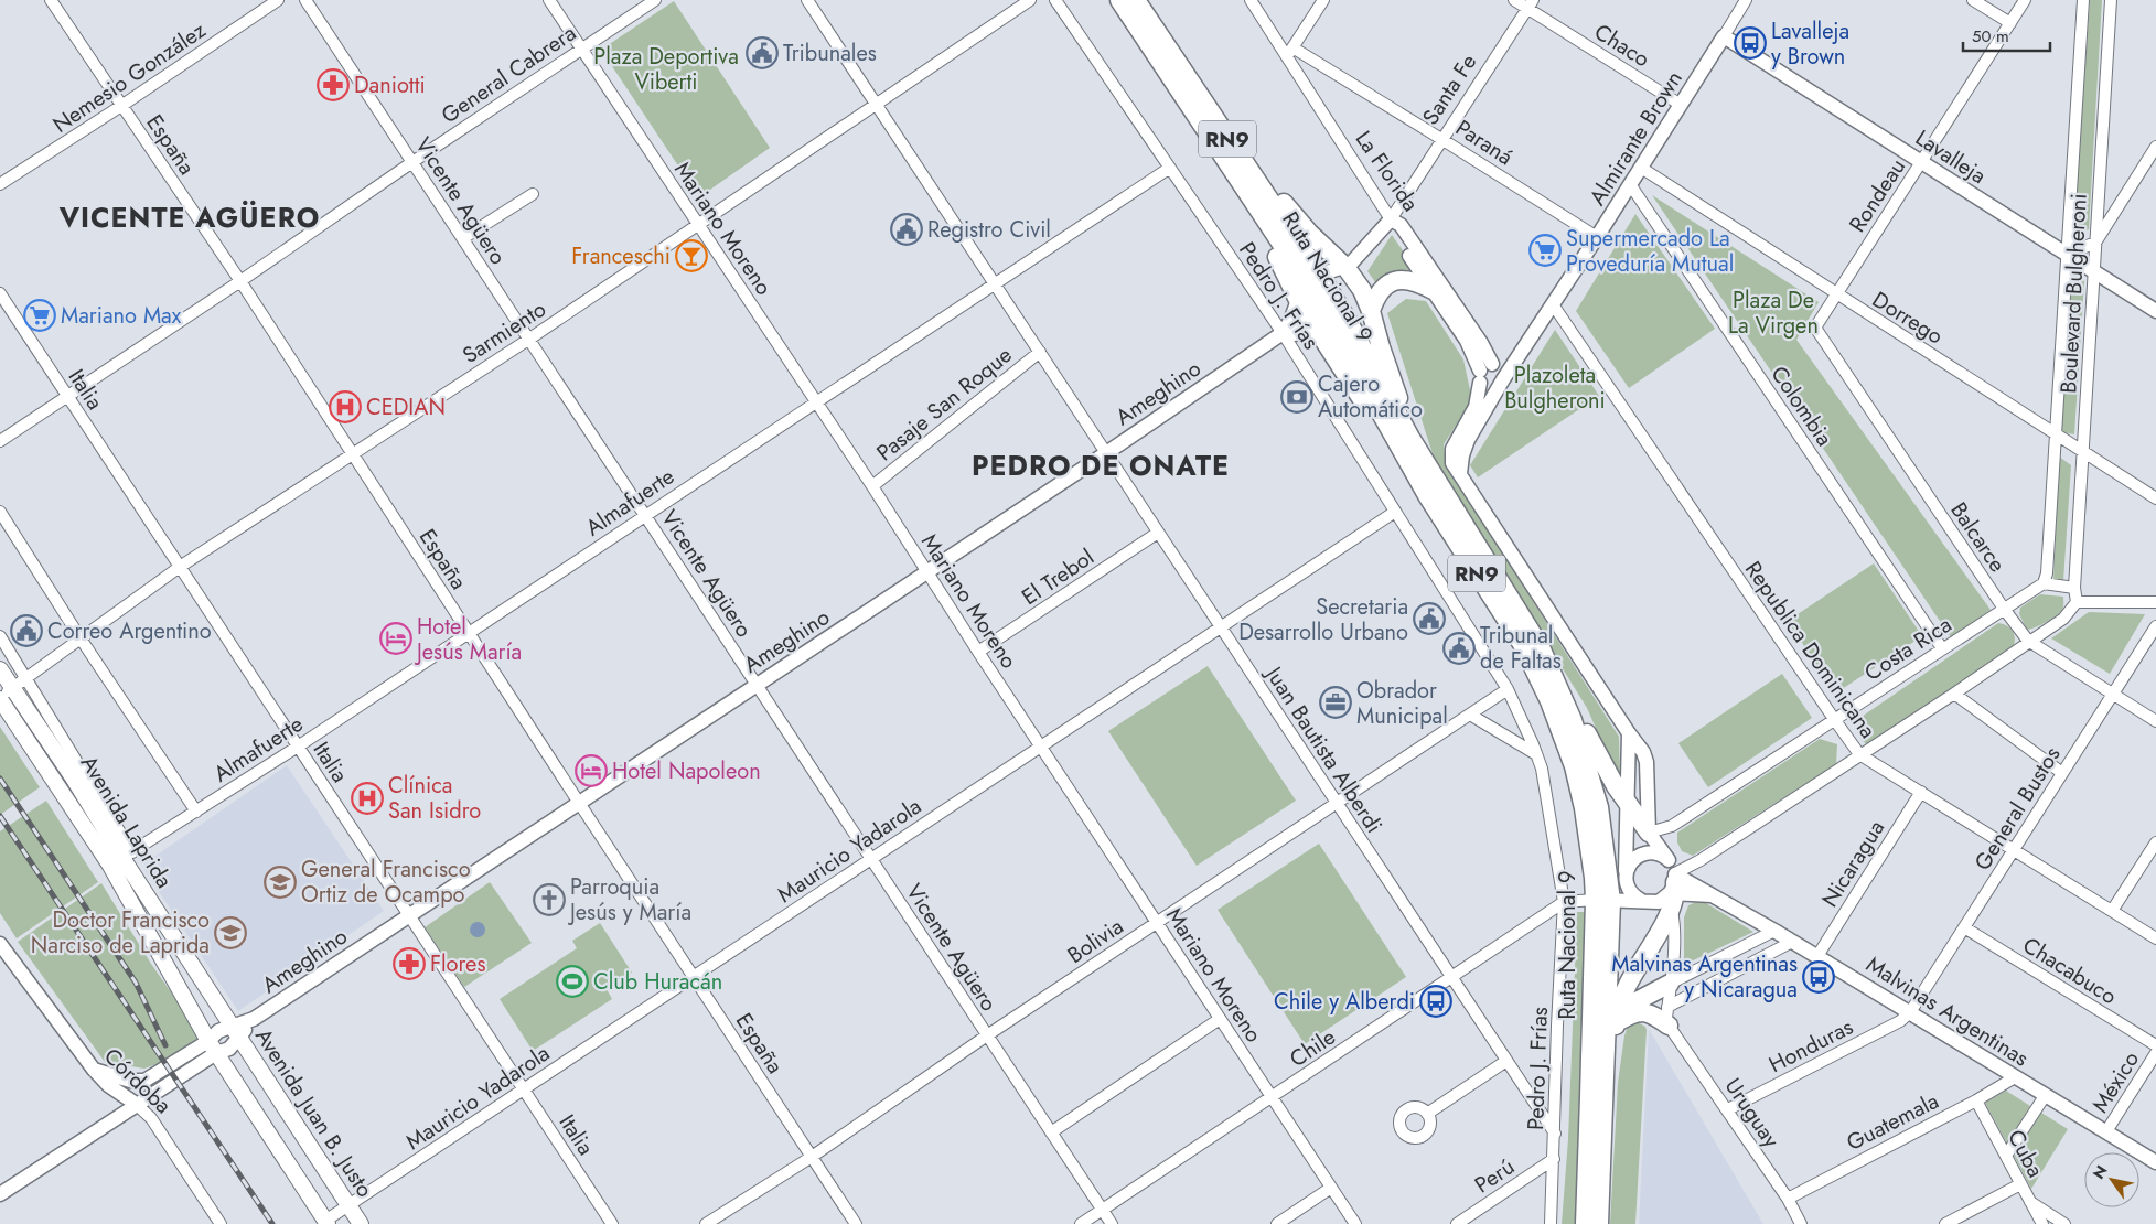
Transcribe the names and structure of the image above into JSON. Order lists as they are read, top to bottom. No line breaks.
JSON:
{"streets":{"highway":["RN9","Ruta Nacional 9"],"main road":["Avenida Laprida","Avenida Juan B. Justo"],"street":["Chaco","General Cabrera","Nemesio González","Santa Fe","Almirante Brown","Paraná","España","Lavalleja","La Florida","Rondeau","Vicente Agüero","Mariano Moreno","Boulevard Bulgheroni","Pedro J. Frías","Dorrego","Sarmiento","Italia","Ameghino","Pasaje San Roque","Colombia","Almafuerte","Balcarce","El Trebol","Costa Rica","Republica Dominicana","Juan Bautista Alberdi","General Bustos","Mauricio Yadarola","Nicaragua","Bolivia","Chacabuco","Malvinas Argentinas","Honduras","Chile","Córdoba","México","Uruguay","Guatemala","Cuba","Perú"]},"crossings":[["Chaco","Santa Fe"],["Chaco","Almirante Brown"],["General Cabrera","España"],["General Cabrera","Vicente Agüero"],["General Cabrera","Mariano Moreno"],["General Cabrera","Italia"],["Nemesio González","España"],["Santa Fe","Paraná"],["Santa Fe","La Florida"],["Almirante Brown","Paraná"],["Almirante Brown","Lavalleja"],["Almirante Brown","Dorrego"],["Almirante Brown","Colombia"],["Almirante Brown","Republica Dominicana"],["RN9","Ruta Nacional 9"],["RN9","Ameghino"],["Paraná","La Florida"],["España","Sarmiento"],["España","Ameghino"],["España","Almafuerte"],["España","Mauricio Yadarola"],["España","Bolivia"],["Lavalleja","Rondeau"],["Lavalleja","Boulevard Bulgheroni"],["Rondeau","Dorrego"],["Rondeau","Balcarce"],["Vicente Agüero","Sarmiento"],["Vicente Agüero","Ameghino"],["Vicente Agüero","Almafuerte"],["Vicente Agüero","Mauricio Yadarola"],["Vicente Agüero","Bolivia"],["Vicente Agüero","Chile"],["Mariano Moreno","Sarmiento"],["Mariano Moreno","Ameghino"],["Mariano Moreno","Pasaje San Roque"],["Mariano Moreno","Almafuerte"],["Mariano Moreno","El Trebol"],["Mariano Moreno","Mauricio Yadarola"],["Mariano Moreno","Bolivia"],["Mariano Moreno","Chile"],["Ruta Nacional 9","Ameghino"],["Boulevard Bulgheroni","Dorrego"],["Boulevard Bulgheroni","Costa Rica"],["Pedro J. Frías","Ameghino"],["Pedro J. Frías","Almafuerte"],["Pedro J. Frías","Juan Bautista Alberdi"],["Pedro J. Frías","Mauricio Yadarola"],["Pedro J. Frías","Bolivia"],["Pedro J. Frías","Chile"],["Pedro J. Frías","Perú"],["Sarmiento","Italia"],["Sarmiento","Juan Bautista Alberdi"],["Sarmiento","Avenida Laprida"],["Italia","Ameghino"],["Italia","Almafuerte"],["Italia","Mauricio Yadarola"],["Ameghino","Juan Bautista Alberdi"],["Ameghino","Avenida Laprida"],["Ameghino","Avenida Juan B. Justo"],["Pasaje San Roque","Juan Bautista Alberdi"],["Colombia","Costa Rica"],["Almafuerte","Juan Bautista Alberdi"],["Almafuerte","Avenida Laprida"],["Balcarce","Costa Rica"],["Balcarce","General Bustos"],["El Trebol","Juan Bautista Alberdi"],["Costa Rica","Republica Dominicana"],["Costa Rica","Malvinas Argentinas"],["Republica Dominicana","General Bustos"],["Republica Dominicana","Nicaragua"],["Juan Bautista Alberdi","Mauricio Yadarola"],["Juan Bautista Alberdi","Bolivia"],["Juan Bautista Alberdi","Chile"],["General Bustos","Chacabuco"],["General Bustos","Malvinas Argentinas"],["General Bustos","Honduras"],["Avenida Laprida","Avenida Juan B. Justo"],["Mauricio Yadarola","Avenida Juan B. Justo"],["Nicaragua","Malvinas Argentinas"],["Malvinas Argentinas","Honduras"],["Malvinas Argentinas","México"],["Malvinas Argentinas","Guatemala"],["Honduras","Uruguay"],["Uruguay","Guatemala"],["Guatemala","Cuba"]],"districts":["VICENTE AGÜERO","PEDRO DE ONATE"],"parks":["Plaza Deportiva Viberti","Plaza De La Virgen","Plazoleta Bulgheroni"],"places":{"bus stop":["Lavalleja y Brown","Malvinas Argentinas y Nicaragua","Chile y Alberdi"],"public building":["Tribunales","Registro Civil","Secretaria Desarrollo Urbano","Correo Argentino","Tribunal de Faltas"],"pharmacy":["Daniotti","Flores"],"supermarket":["Supermercado La Proveduría Mutual","Mariano Max"],"bar":["Franceschi"],"bank":["Cajero Automático"],"hospital":["CEDIAN","Clínica San Isidro"],"hotel":["Hotel Jesús María","Hotel Napoleon"],"office":["Obrador Municipal"],"school or university":["General Francisco Ortiz de Ocampo","Doctor Francisco Narciso de Laprida"],"church":["Parroquia Jesús y María"],"sports":["Club Huracán"]},"scale_bar":"50 m","north":"top left"}
